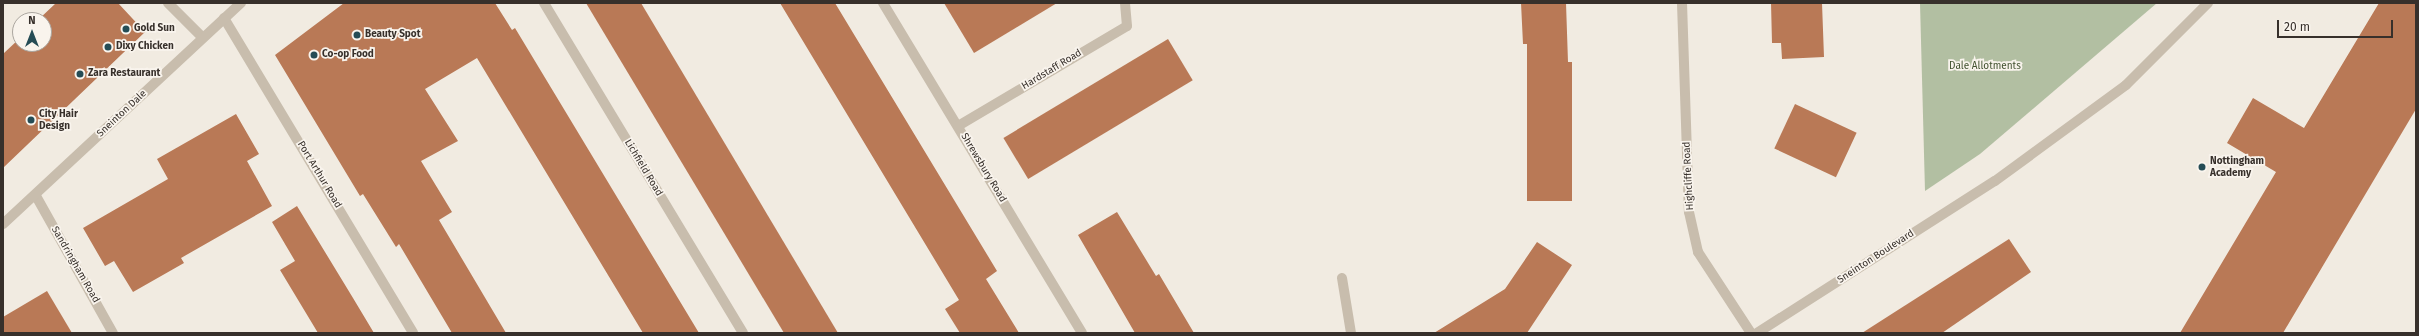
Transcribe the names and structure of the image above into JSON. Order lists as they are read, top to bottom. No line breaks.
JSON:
{"streets":{"street":["Hardstaff Road","Sneinton Dale","Lichfield Road","Shrewsbury Road","Port Arthur Road","Highcliffe Road","Sneinton Boulevard","Sandringham Road"]},"crossings":[["Hardstaff Road","Shrewsbury Road"],["Sneinton Dale","Port Arthur Road"],["Sneinton Dale","Sandringham Road"]],"parks":["Dale Allotments"],"places":["Gold Sun","Beauty Spot","Dixy Chicken","Co-op Food","Zara Restaurant","City Hair Design","Nottingham Academy"],"scale_bar":"20 m","north":"top"}
